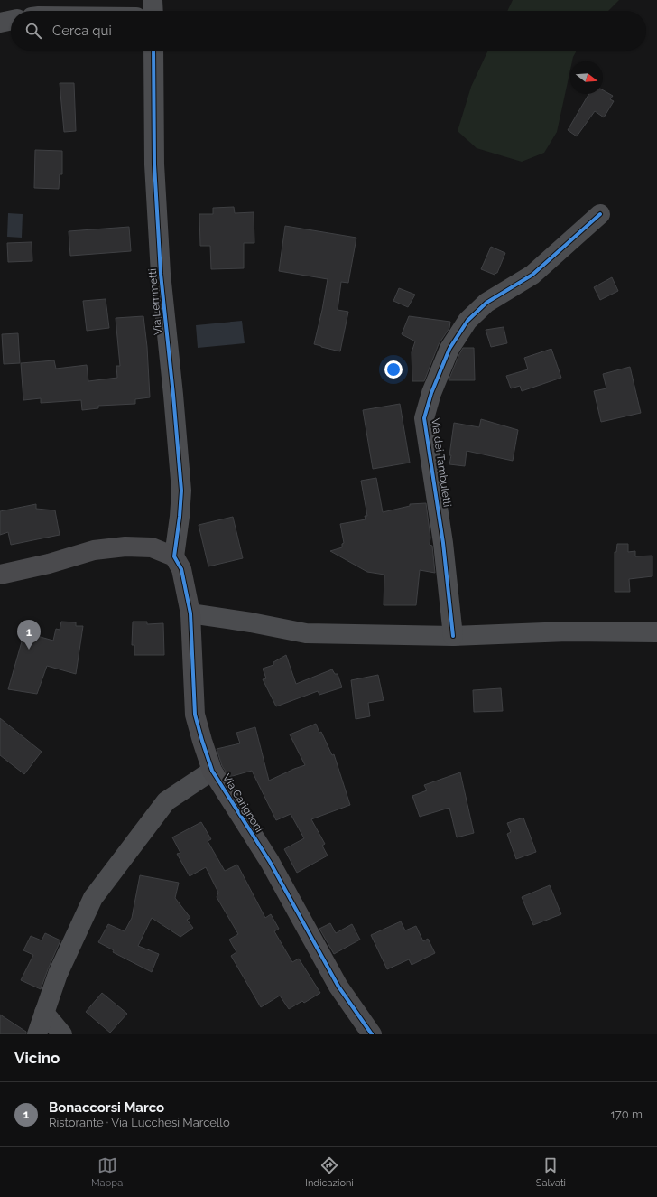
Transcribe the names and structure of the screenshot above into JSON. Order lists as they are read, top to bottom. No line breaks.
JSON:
{"streets":{"street":["Via Lemmetti","Via dei Tambuletti","Via Carignoni"]},"crossings":[["Via Lemmetti","Via Carignoni"]],"north":"right","page":{"search":"Cerca qui","pins":"1","heading":"Vicino","list":[{"mark":"1","name":"Bonaccorsi Marco","note":"Ristorante · Via Lucchesi Marcello","value":"170 m"}],"nav":["Mappa","Indicazioni","Salvati"]}}
